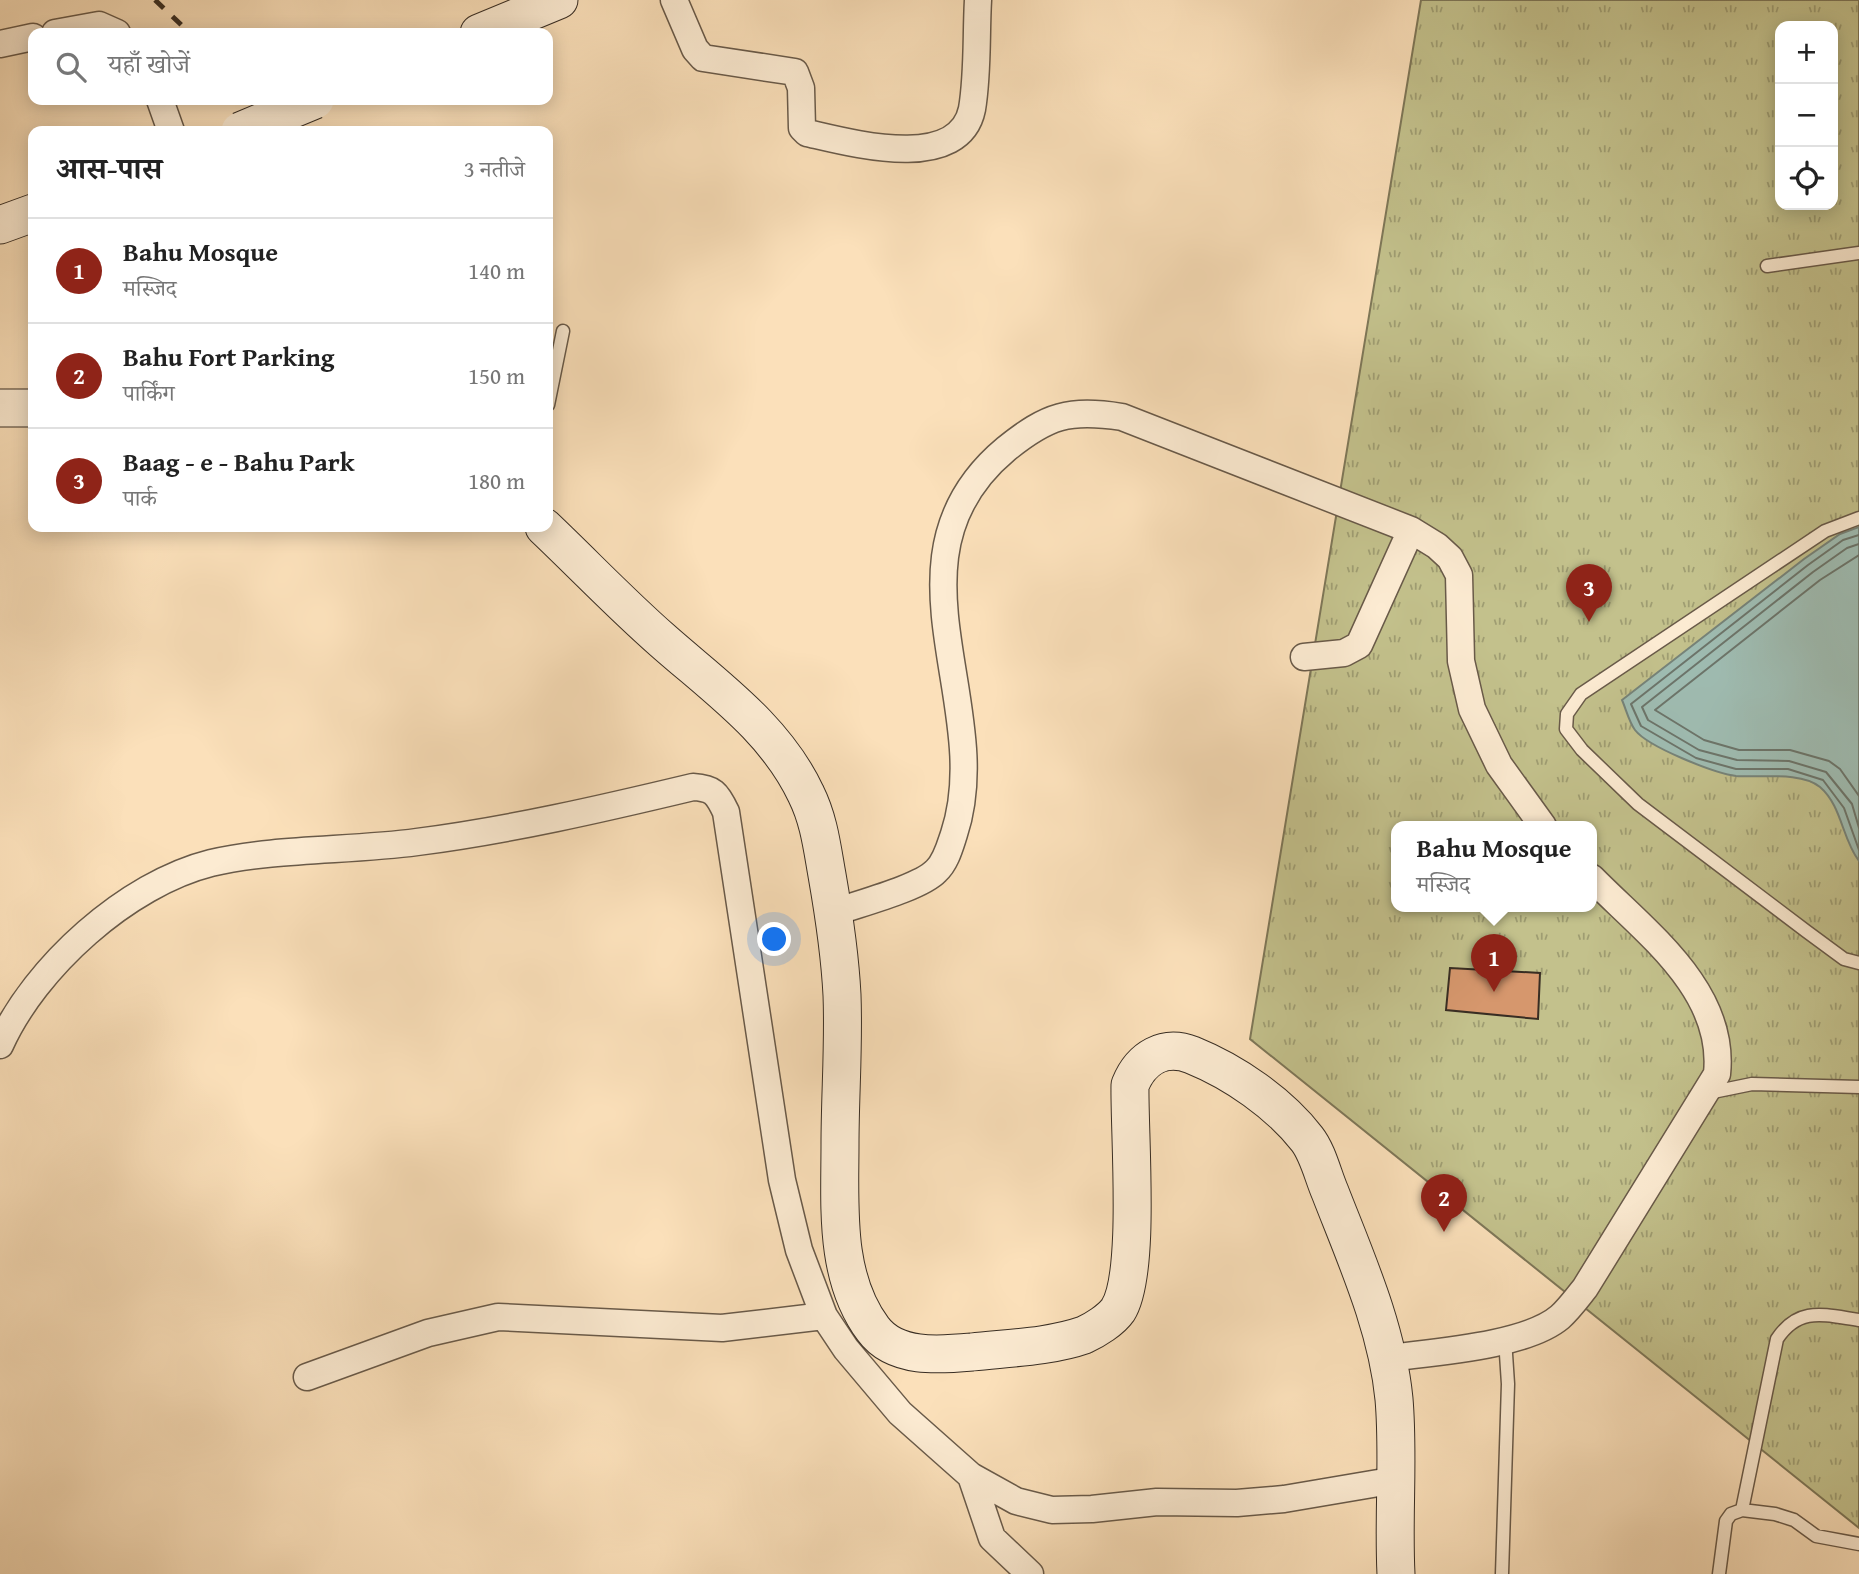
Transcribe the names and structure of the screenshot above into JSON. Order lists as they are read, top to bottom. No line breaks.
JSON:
{"page":{"map_buttons":["+","−"],"search":"यहाँ खोजें","heading":["आस-पास","3 नतीजे"],"list":[{"mark":"1","name":"Bahu Mosque","note":"मस्जिद","value":"140 m"},{"mark":"2","name":"Bahu Fort Parking","note":"पार्किंग","value":"150 m"},{"mark":"3","name":"Baag - e - Bahu Park","note":"पार्क","value":"180 m"}],"pins":["3","1","2"],"popup":["Bahu Mosque","मस्जिद"]}}
